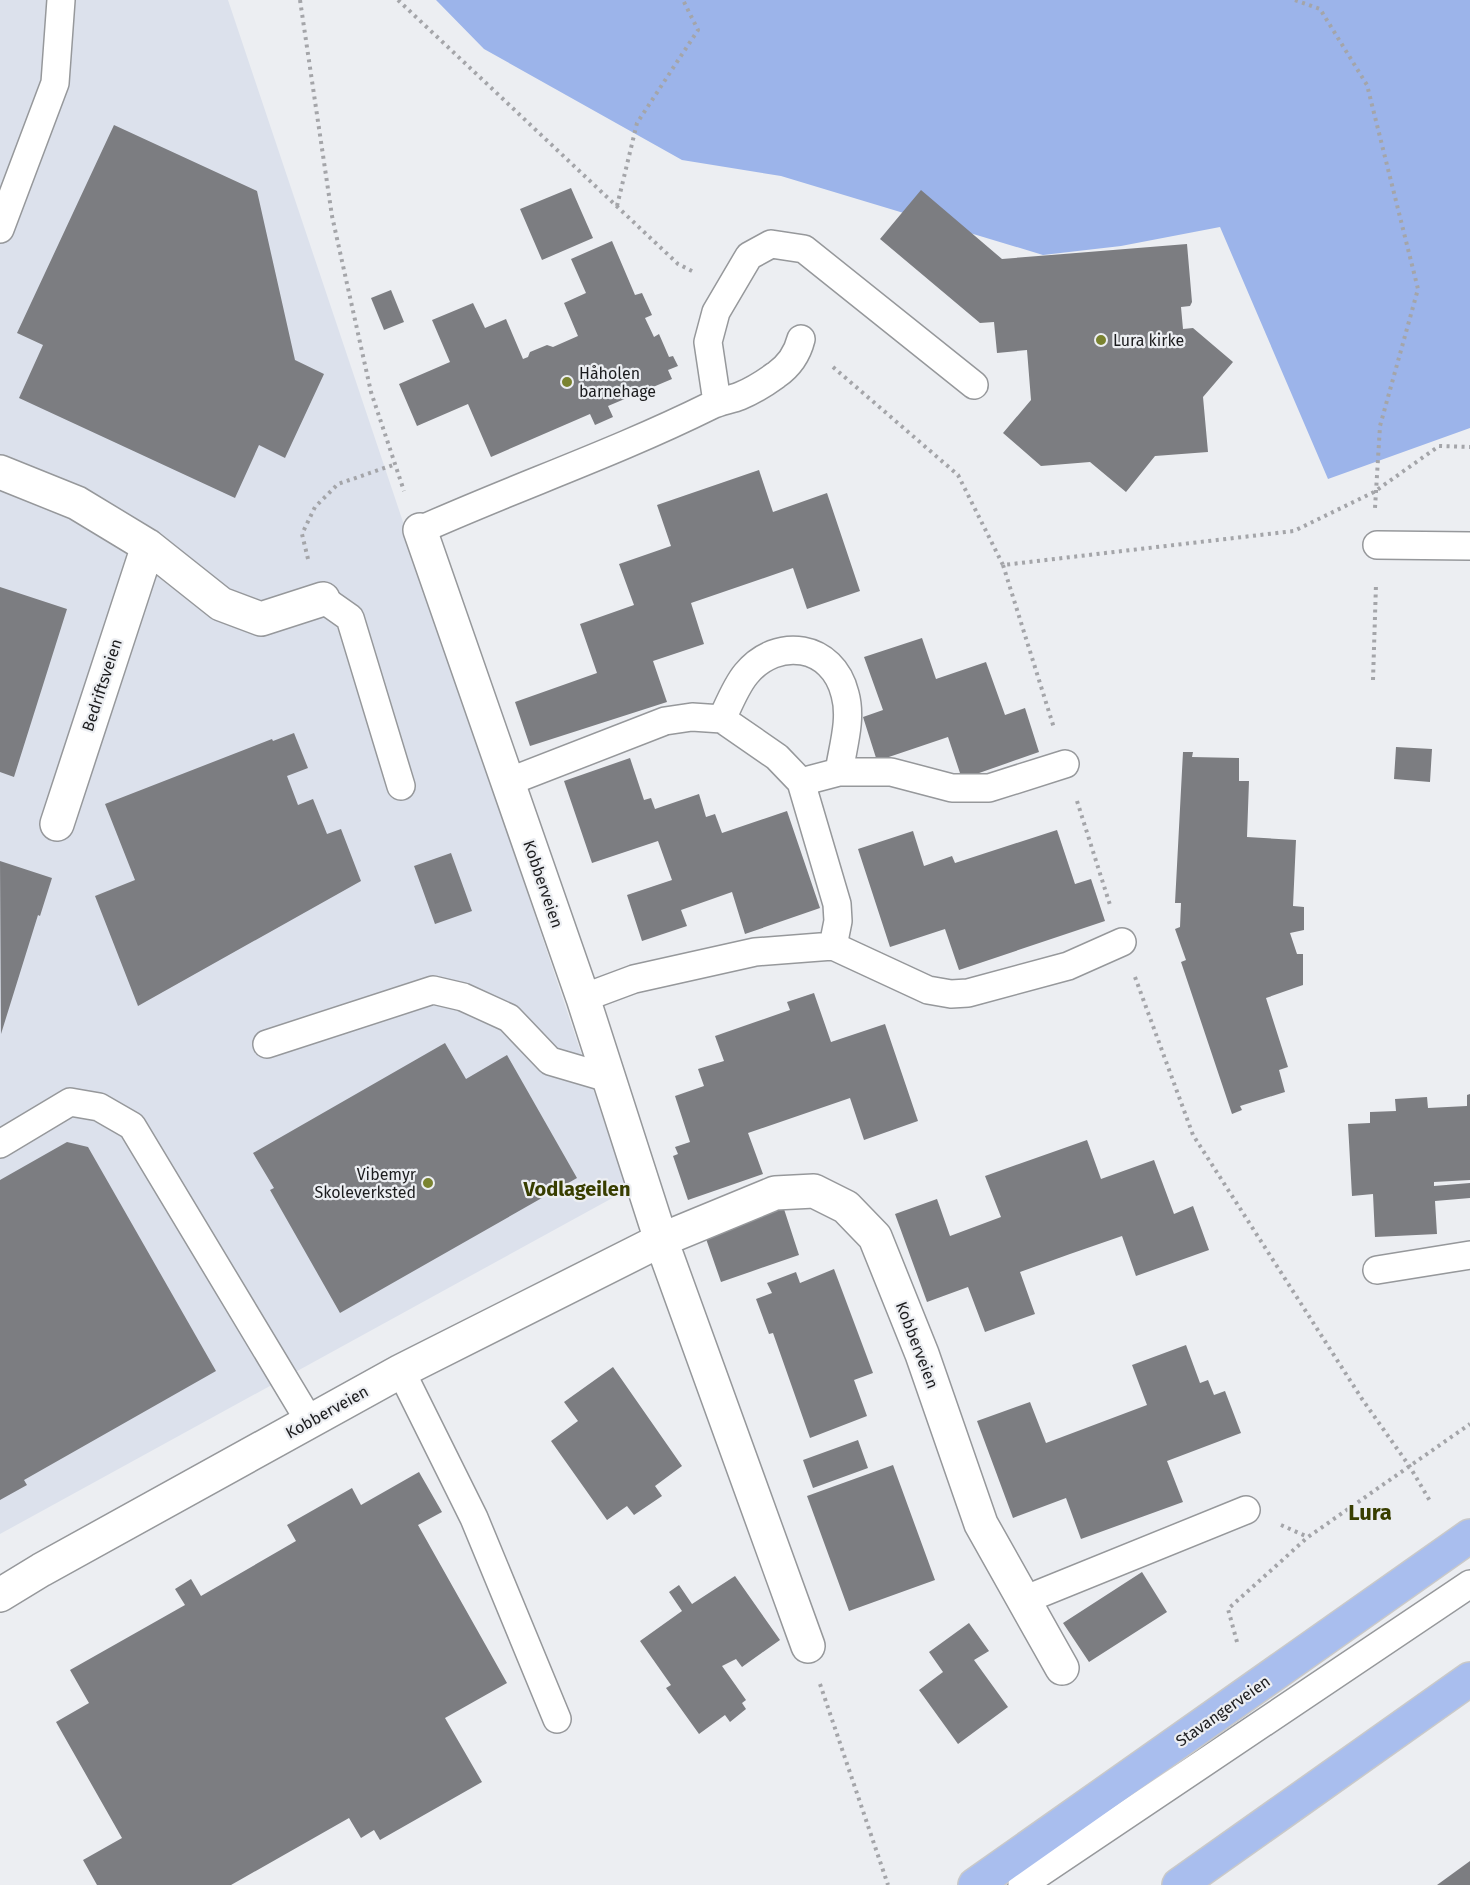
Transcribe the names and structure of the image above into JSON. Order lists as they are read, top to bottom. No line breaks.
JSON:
{"streets":{"main road":["Stavangerveien"],"street":["Bedriftsveien","Kobberveien"]},"districts":["Vodlageilen","Lura"],"places":["Lura kirke","Håholen barnehage","Vibemyr Skoleverksted"]}
